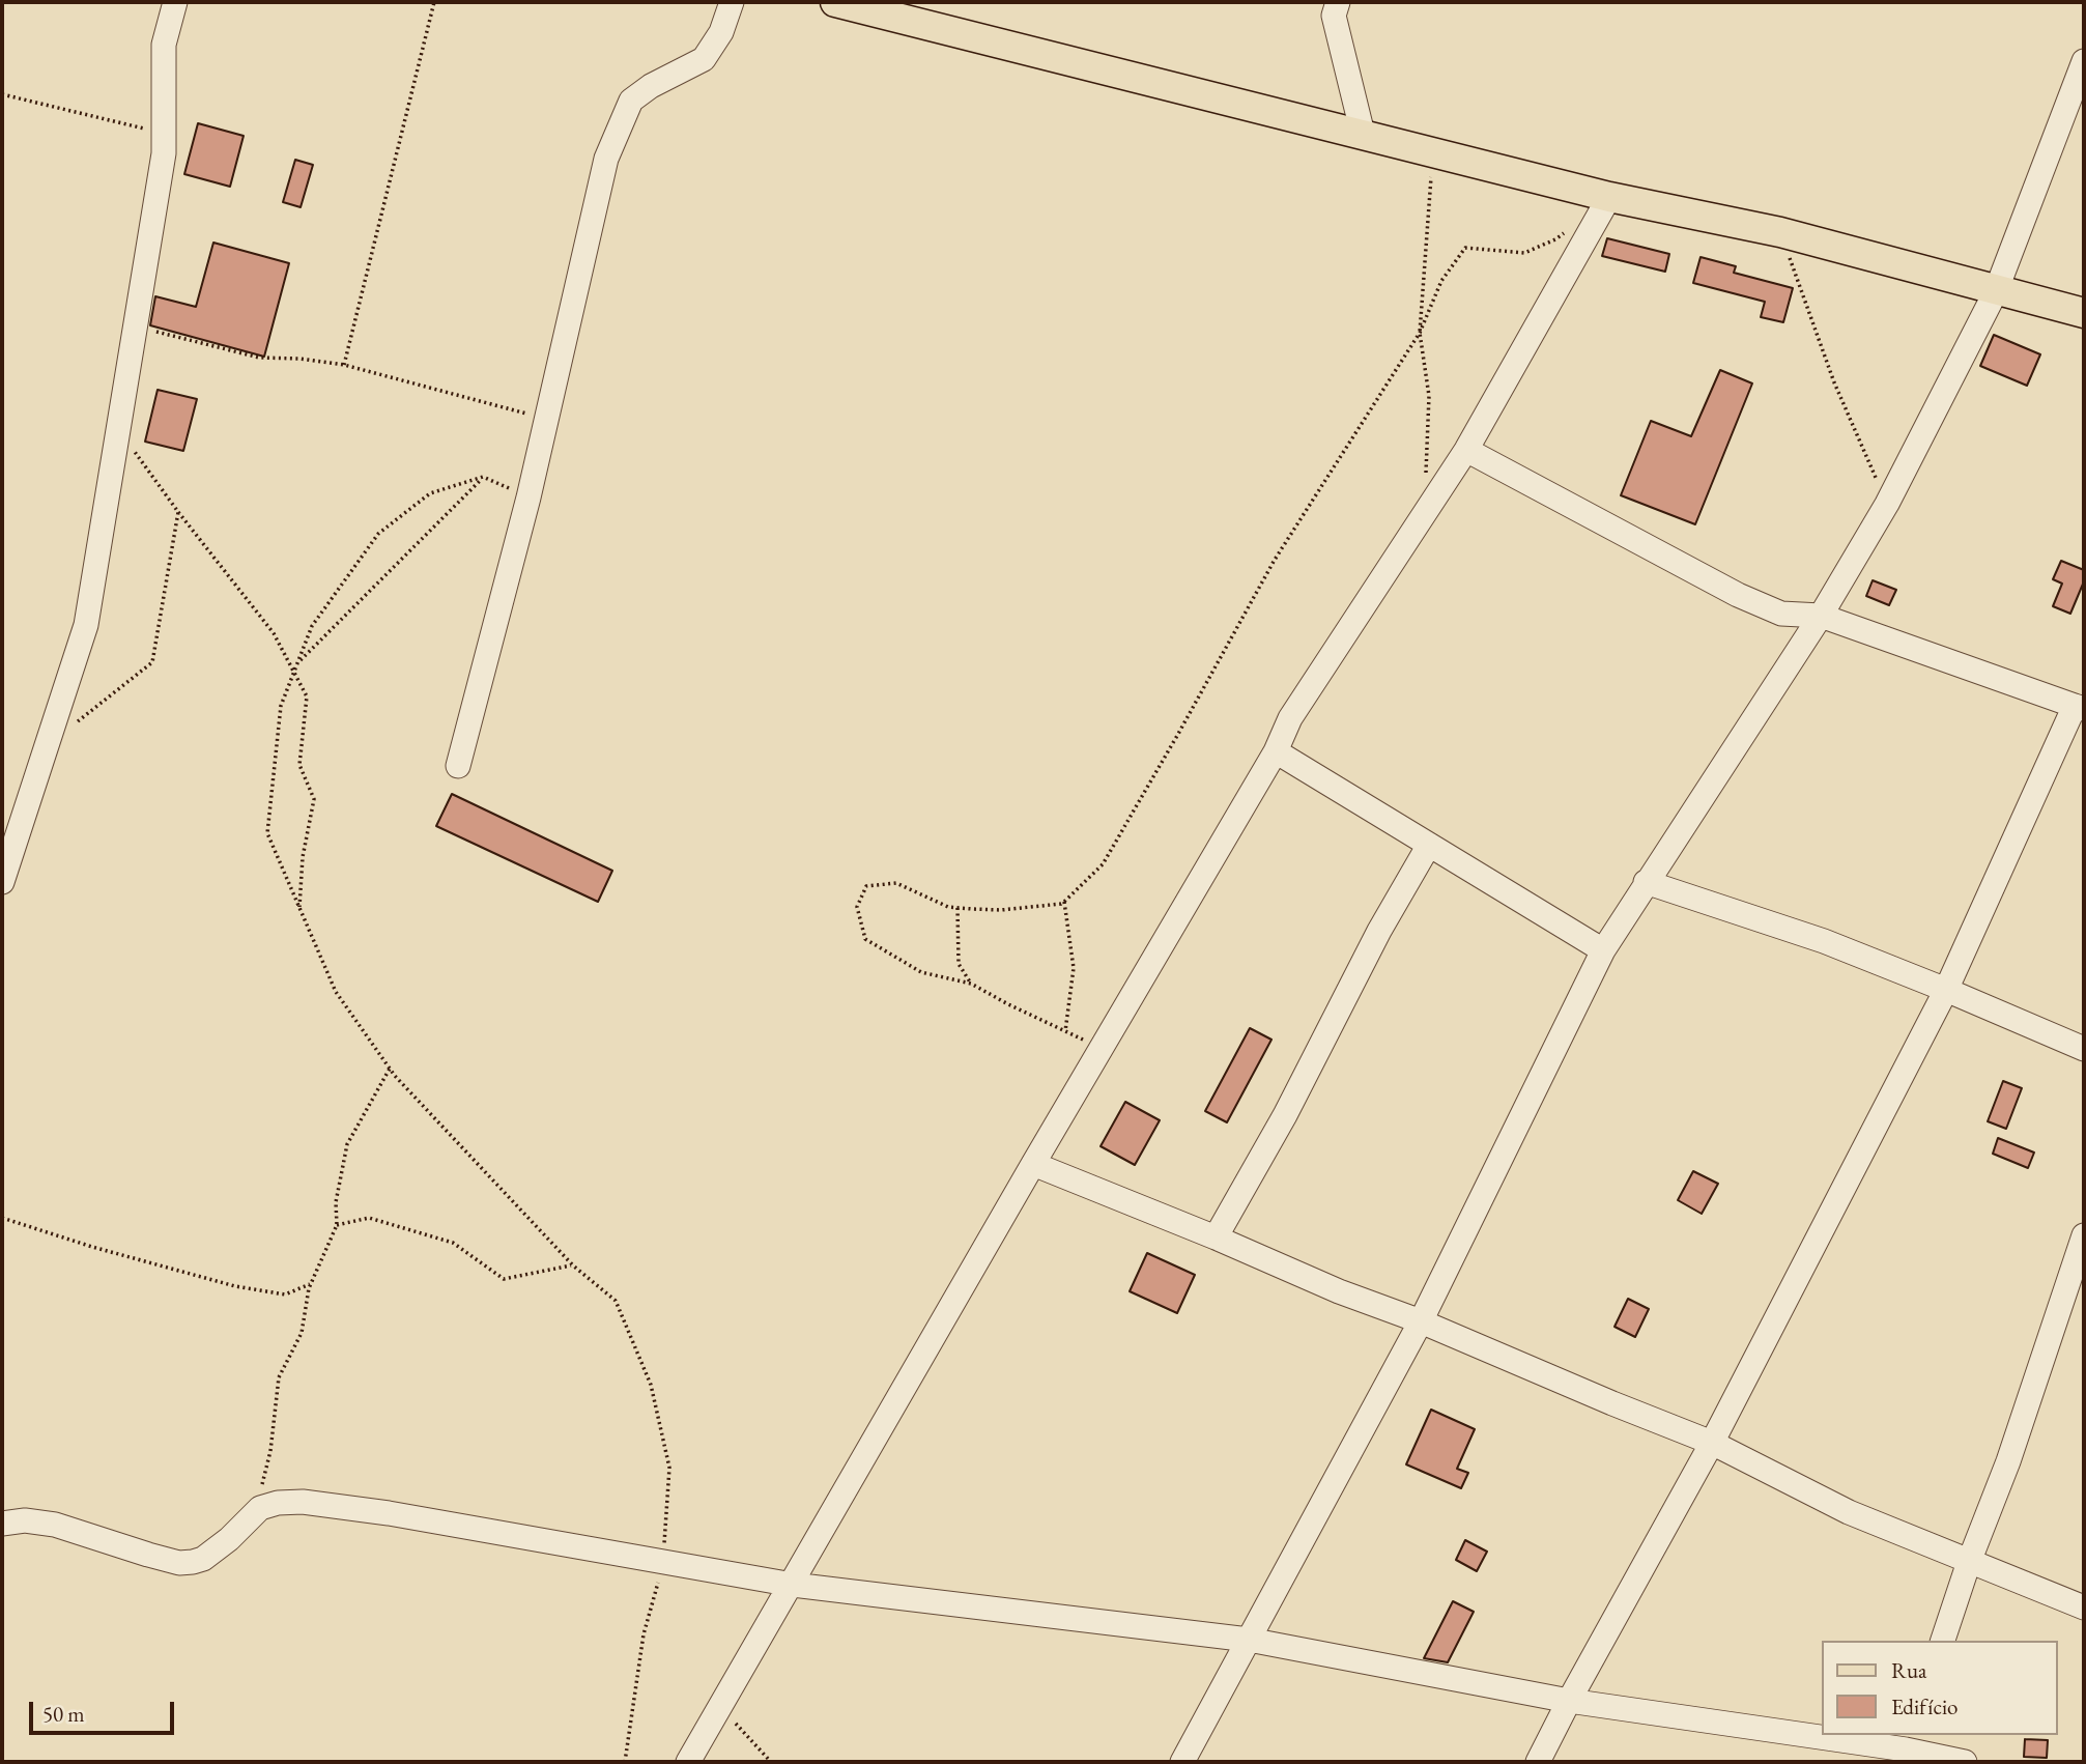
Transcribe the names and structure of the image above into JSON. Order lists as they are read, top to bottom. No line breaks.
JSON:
{"legend":["Rua","Edifício"],"scale_bar":"50 m"}
